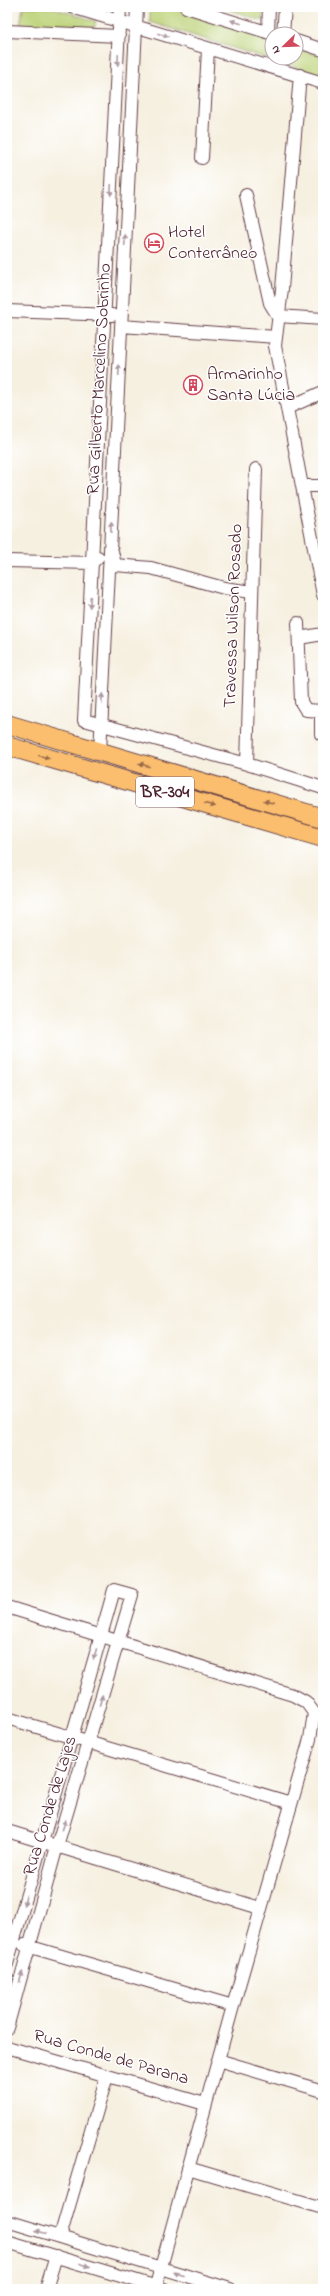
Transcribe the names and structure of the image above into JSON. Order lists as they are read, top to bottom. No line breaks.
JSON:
{"streets":{"highway":["BR-304"],"street":["Rua Gilberto Marcelino Sobrinho","Travessa Wilson Rosado","Rua Conde de Lajes","Rua Conde de Parana"]},"crossings":[["Rua Gilberto Marcelino Sobrinho","BR-304"]],"places":{"hotel":["Hotel Conterrâneo"],"building":["Armarinho Santa Lúcia"]},"north":"bottom left"}
